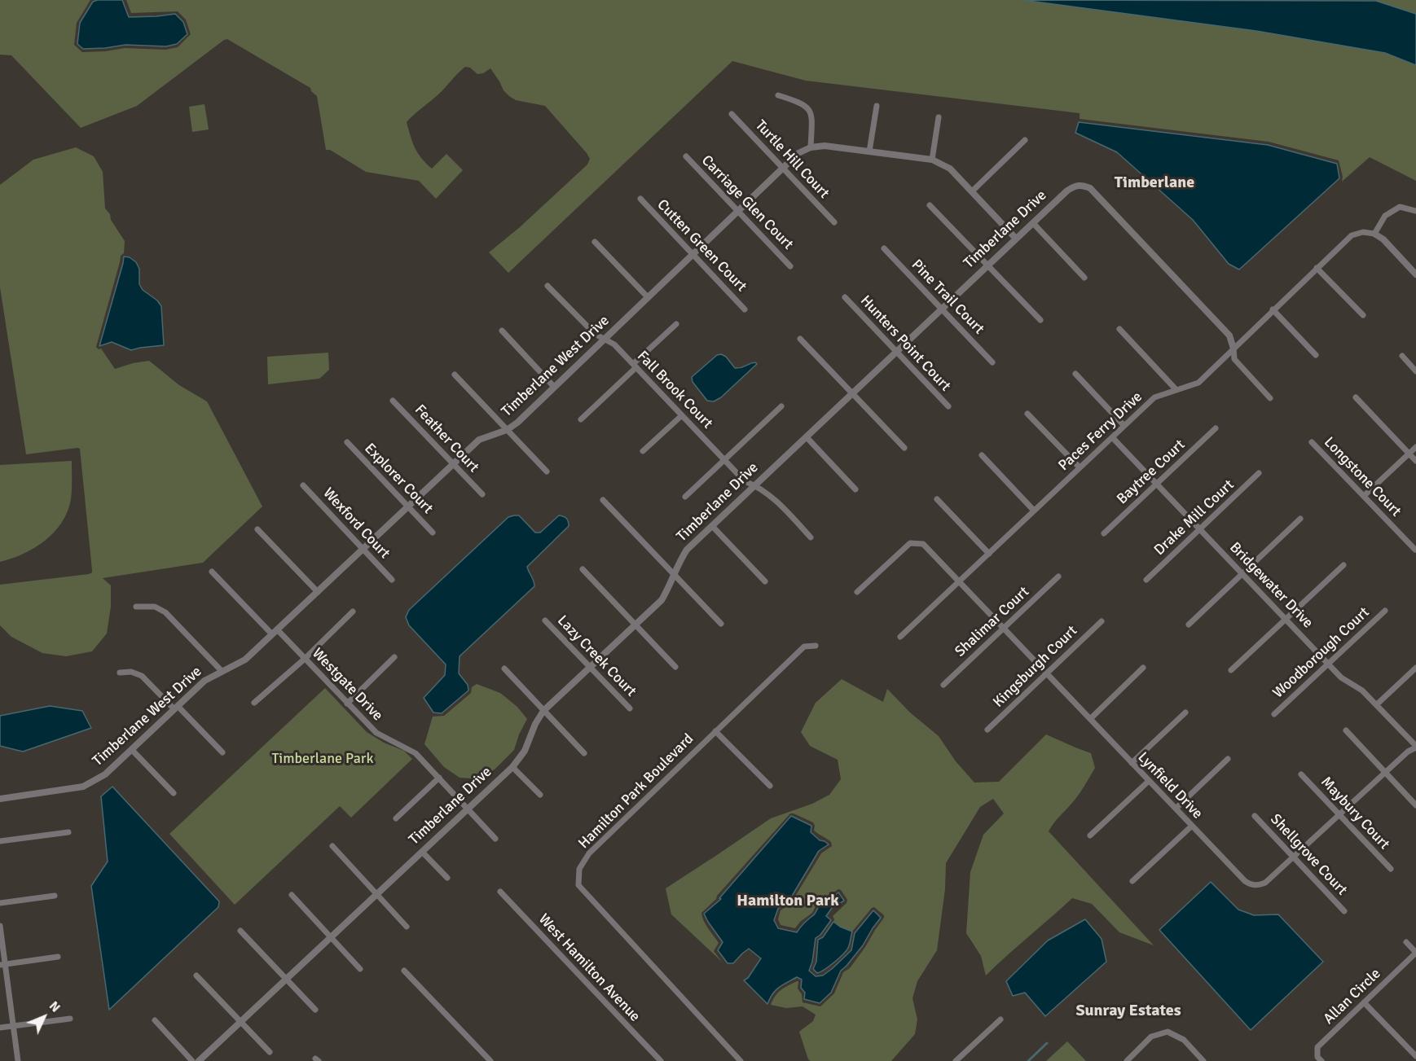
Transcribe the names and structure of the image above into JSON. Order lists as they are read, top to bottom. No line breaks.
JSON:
{"streets":{"street":["Turtle Hill Court","Carriage Glen Court","Timberlane Drive","Cutten Green Court","Pine Trail Court","Hunters Point Court","Timberlane West Drive","Fall Brook Court","Paces Ferry Drive","Feather Court","Baytree Court","Longstone Court","Explorer Court","Drake Mill Court","Wexford Court","Bridgewater Drive","Shalimar Court","Woodborough Court","Lazy Creek Court","Kingsburgh Court","Westgate Drive","Lynfield Drive","Hamilton Park Boulevard","Maybury Court","Shellgrove Court","West Hamilton Avenue","Allan Circle"]},"crossings":[["Turtle Hill Court","Timberlane West Drive"],["Carriage Glen Court","Timberlane West Drive"],["Timberlane Drive","Pine Trail Court"],["Timberlane Drive","Hunters Point Court"],["Timberlane Drive","Fall Brook Court"],["Timberlane Drive","Paces Ferry Drive"],["Timberlane Drive","Lazy Creek Court"],["Timberlane Drive","Westgate Drive"],["Cutten Green Court","Timberlane West Drive"],["Timberlane West Drive","Fall Brook Court"],["Timberlane West Drive","Feather Court"],["Timberlane West Drive","Explorer Court"],["Timberlane West Drive","Wexford Court"],["Timberlane West Drive","Westgate Drive"],["Paces Ferry Drive","Bridgewater Drive"],["Paces Ferry Drive","Lynfield Drive"],["Baytree Court","Bridgewater Drive"],["Drake Mill Court","Bridgewater Drive"],["Bridgewater Drive","Woodborough Court"],["Bridgewater Drive","Lynfield Drive"],["Shalimar Court","Lynfield Drive"],["Kingsburgh Court","Lynfield Drive"],["Lynfield Drive","Maybury Court"],["Lynfield Drive","Shellgrove Court"]],"districts":["Timberlane","Hamilton Park","Sunray Estates"],"parks":["Timberlane Park"],"north":"top right"}
